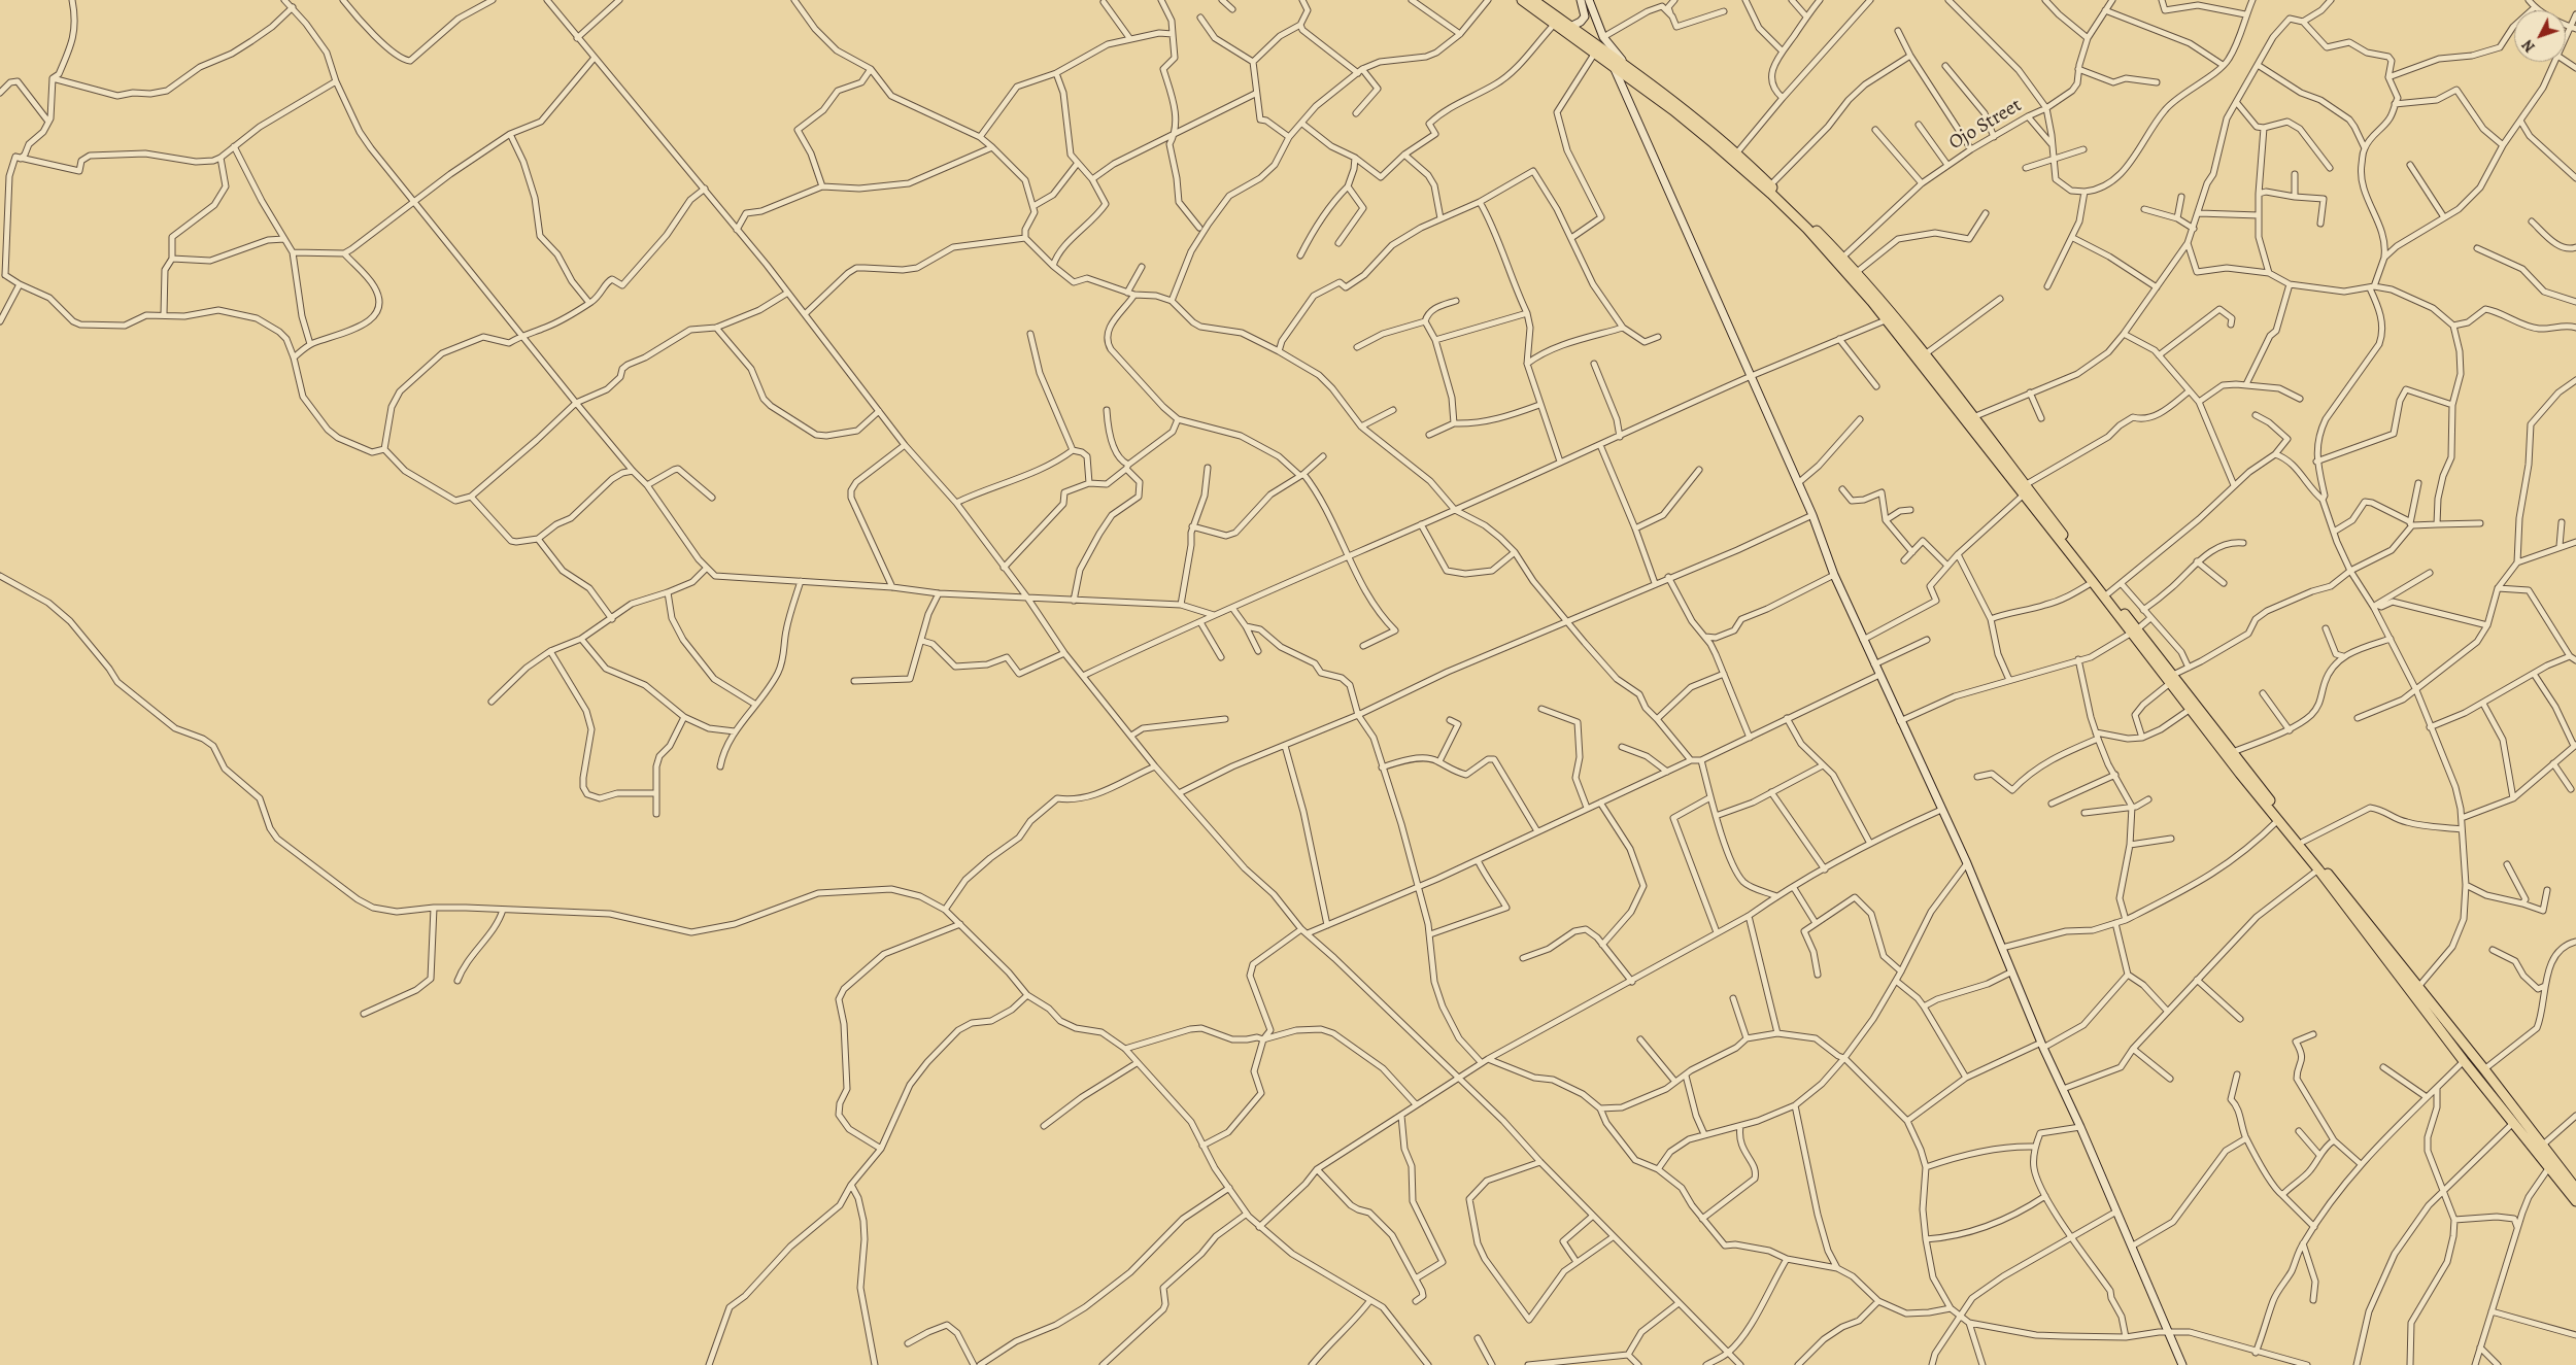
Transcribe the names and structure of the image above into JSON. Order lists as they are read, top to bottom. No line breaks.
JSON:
{"streets":{"street":["Ojo Street"]},"north":"bottom left"}
